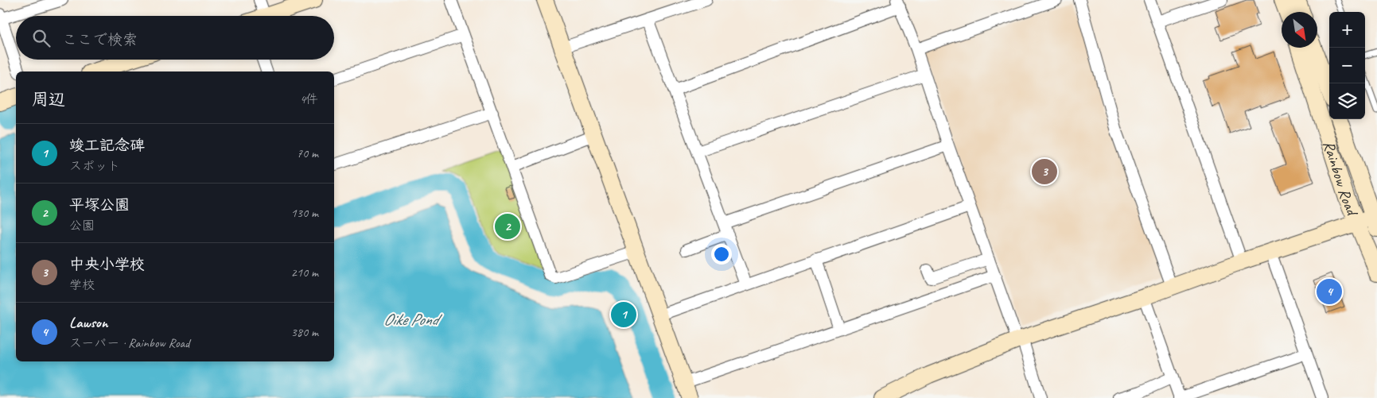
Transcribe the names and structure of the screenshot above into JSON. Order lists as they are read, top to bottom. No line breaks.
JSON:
{"streets":{"street":["Rainbow Road"]},"water":["Oike Pond"],"north":"bottom right","page":{"map_buttons":["+","−"],"search":"ここで検索","heading":["周辺","4件"],"list":[{"mark":"1","name":"竣工記念碑","note":"スポット","value":"70 m"},{"mark":"2","name":"平塚公園","note":"公園","value":"130 m"},{"mark":"3","name":"中央小学校","note":"学校","value":"210 m"},{"mark":"4","name":"Lawson","note":"スーパー · Rainbow Road","value":"380 m"}],"pins":["3","2","4","1"]}}
